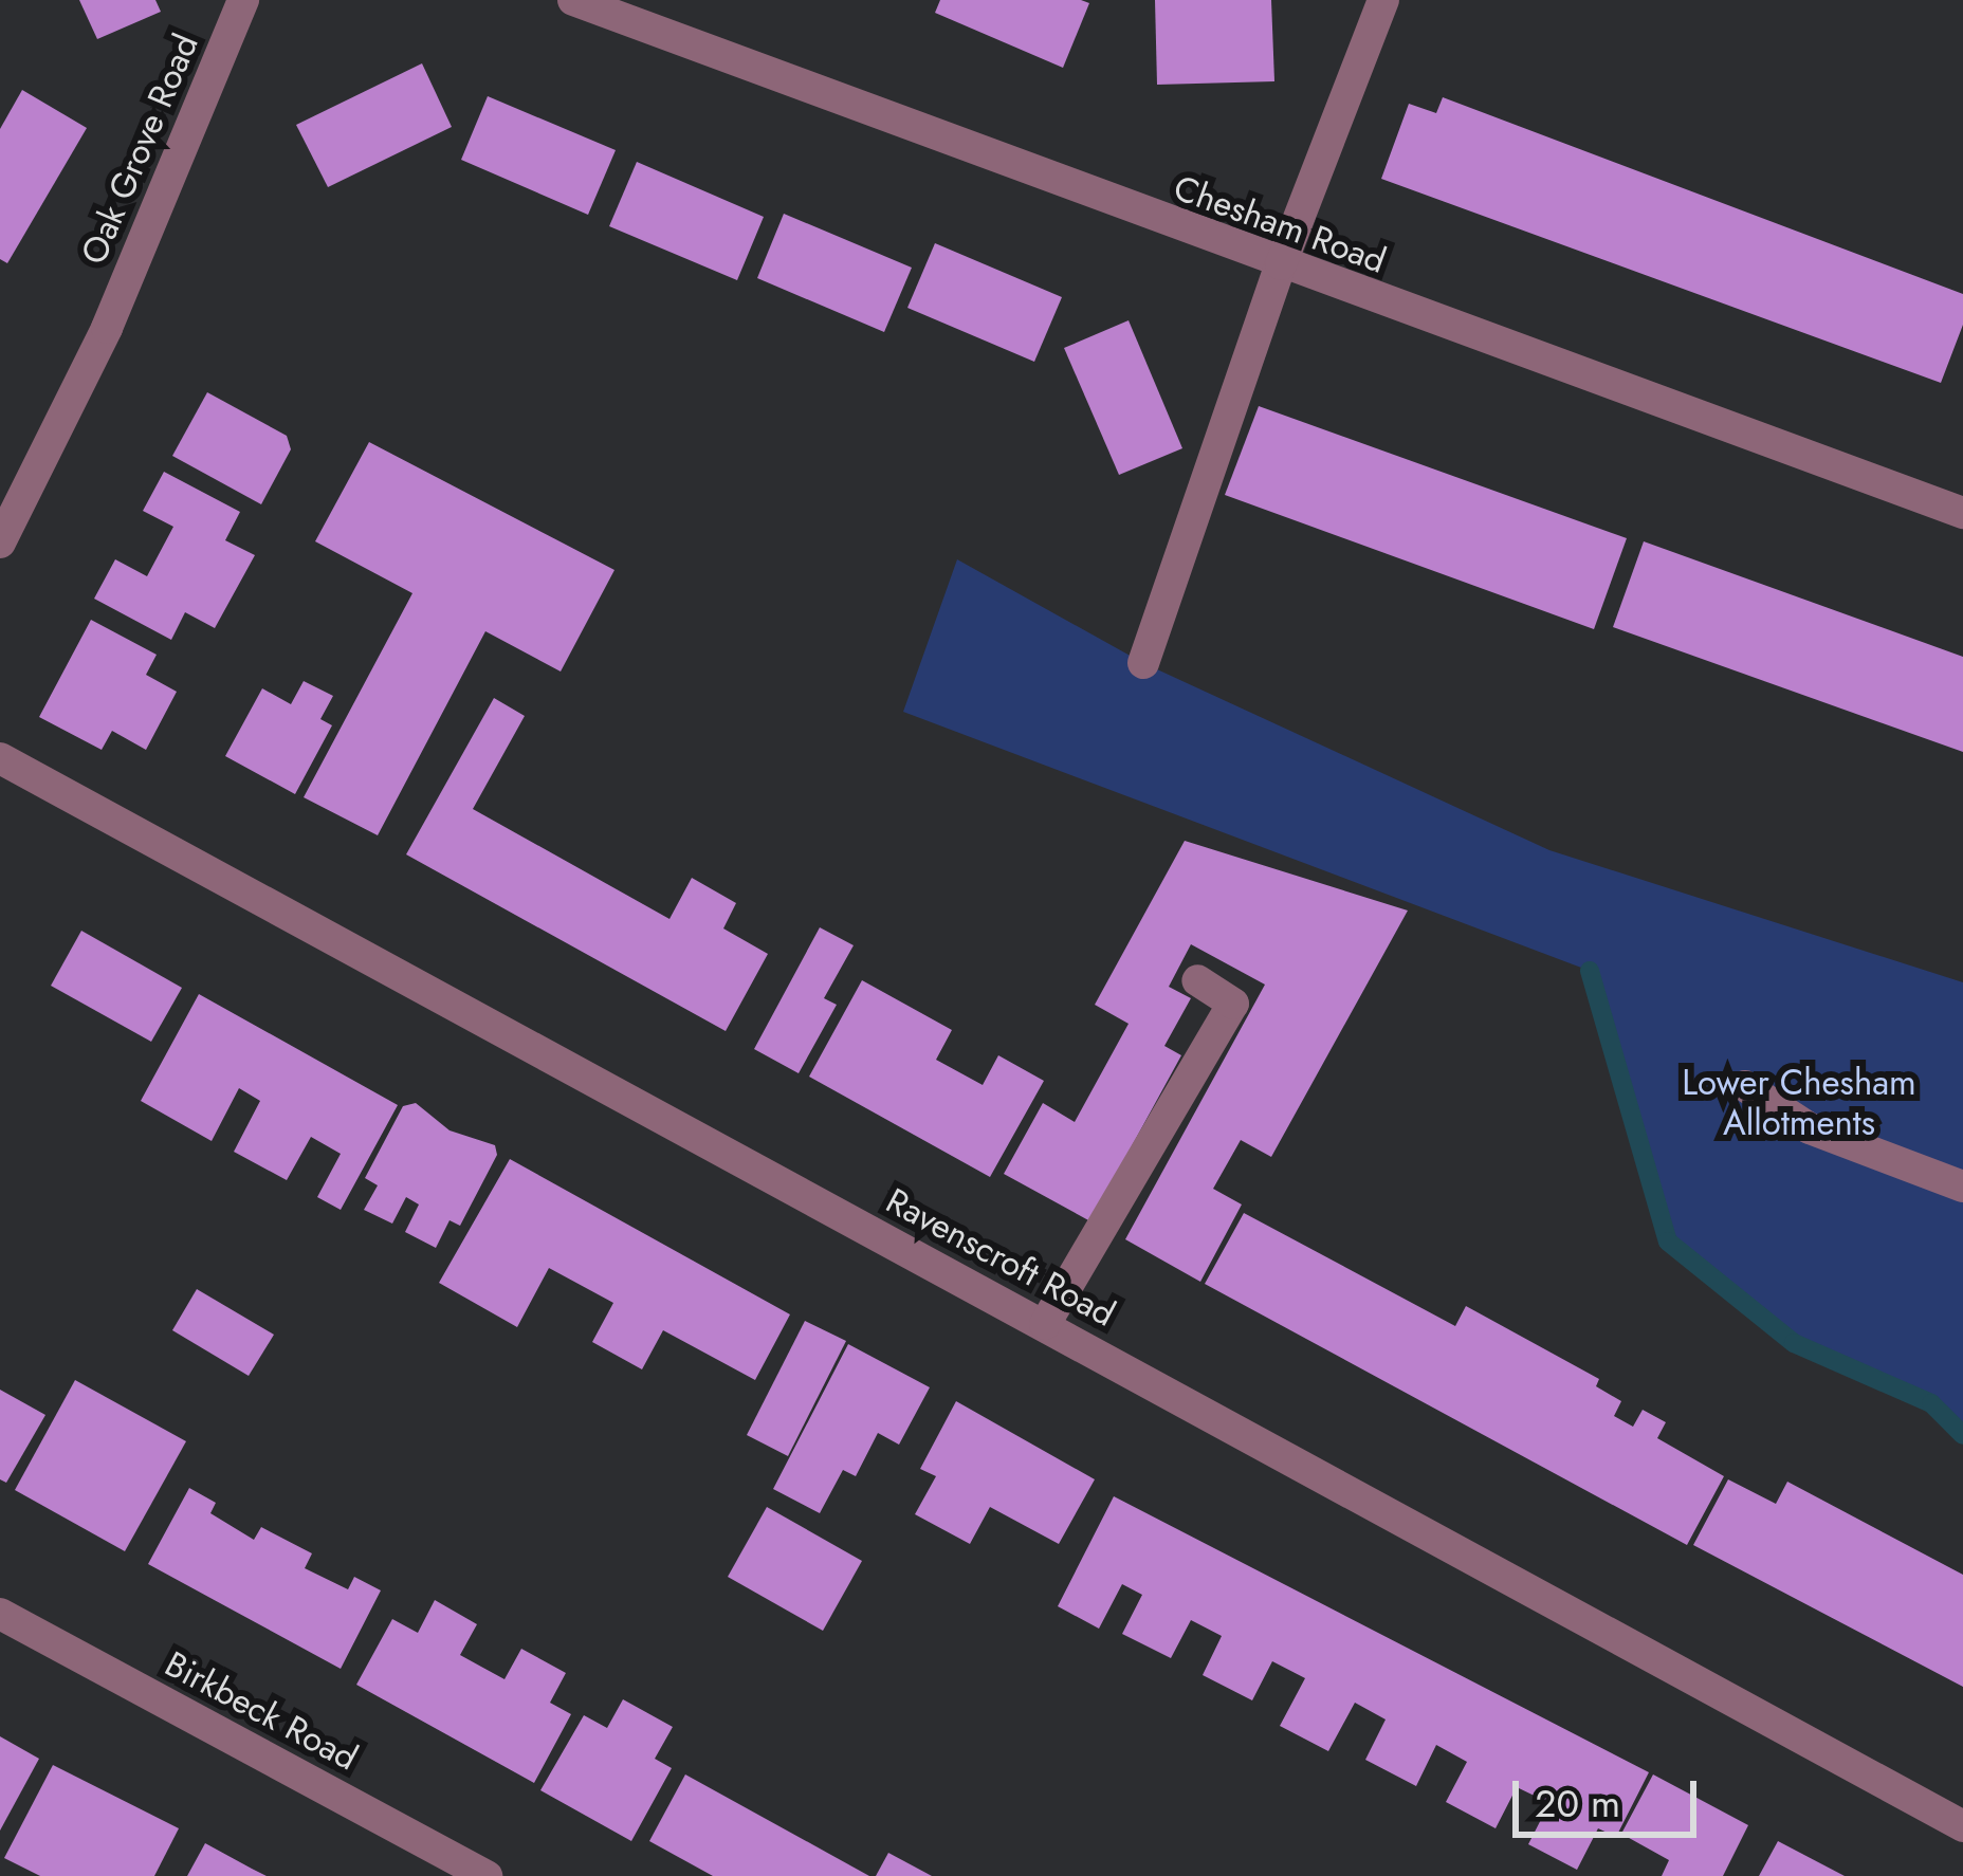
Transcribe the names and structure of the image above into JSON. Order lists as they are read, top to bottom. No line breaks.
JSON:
{"streets":{"street":["Oak Grove Road","Chesham Road","Ravenscroft Road","Birkbeck Road"]},"parks":["Lower Chesham Allotments"],"scale_bar":"20 m"}
